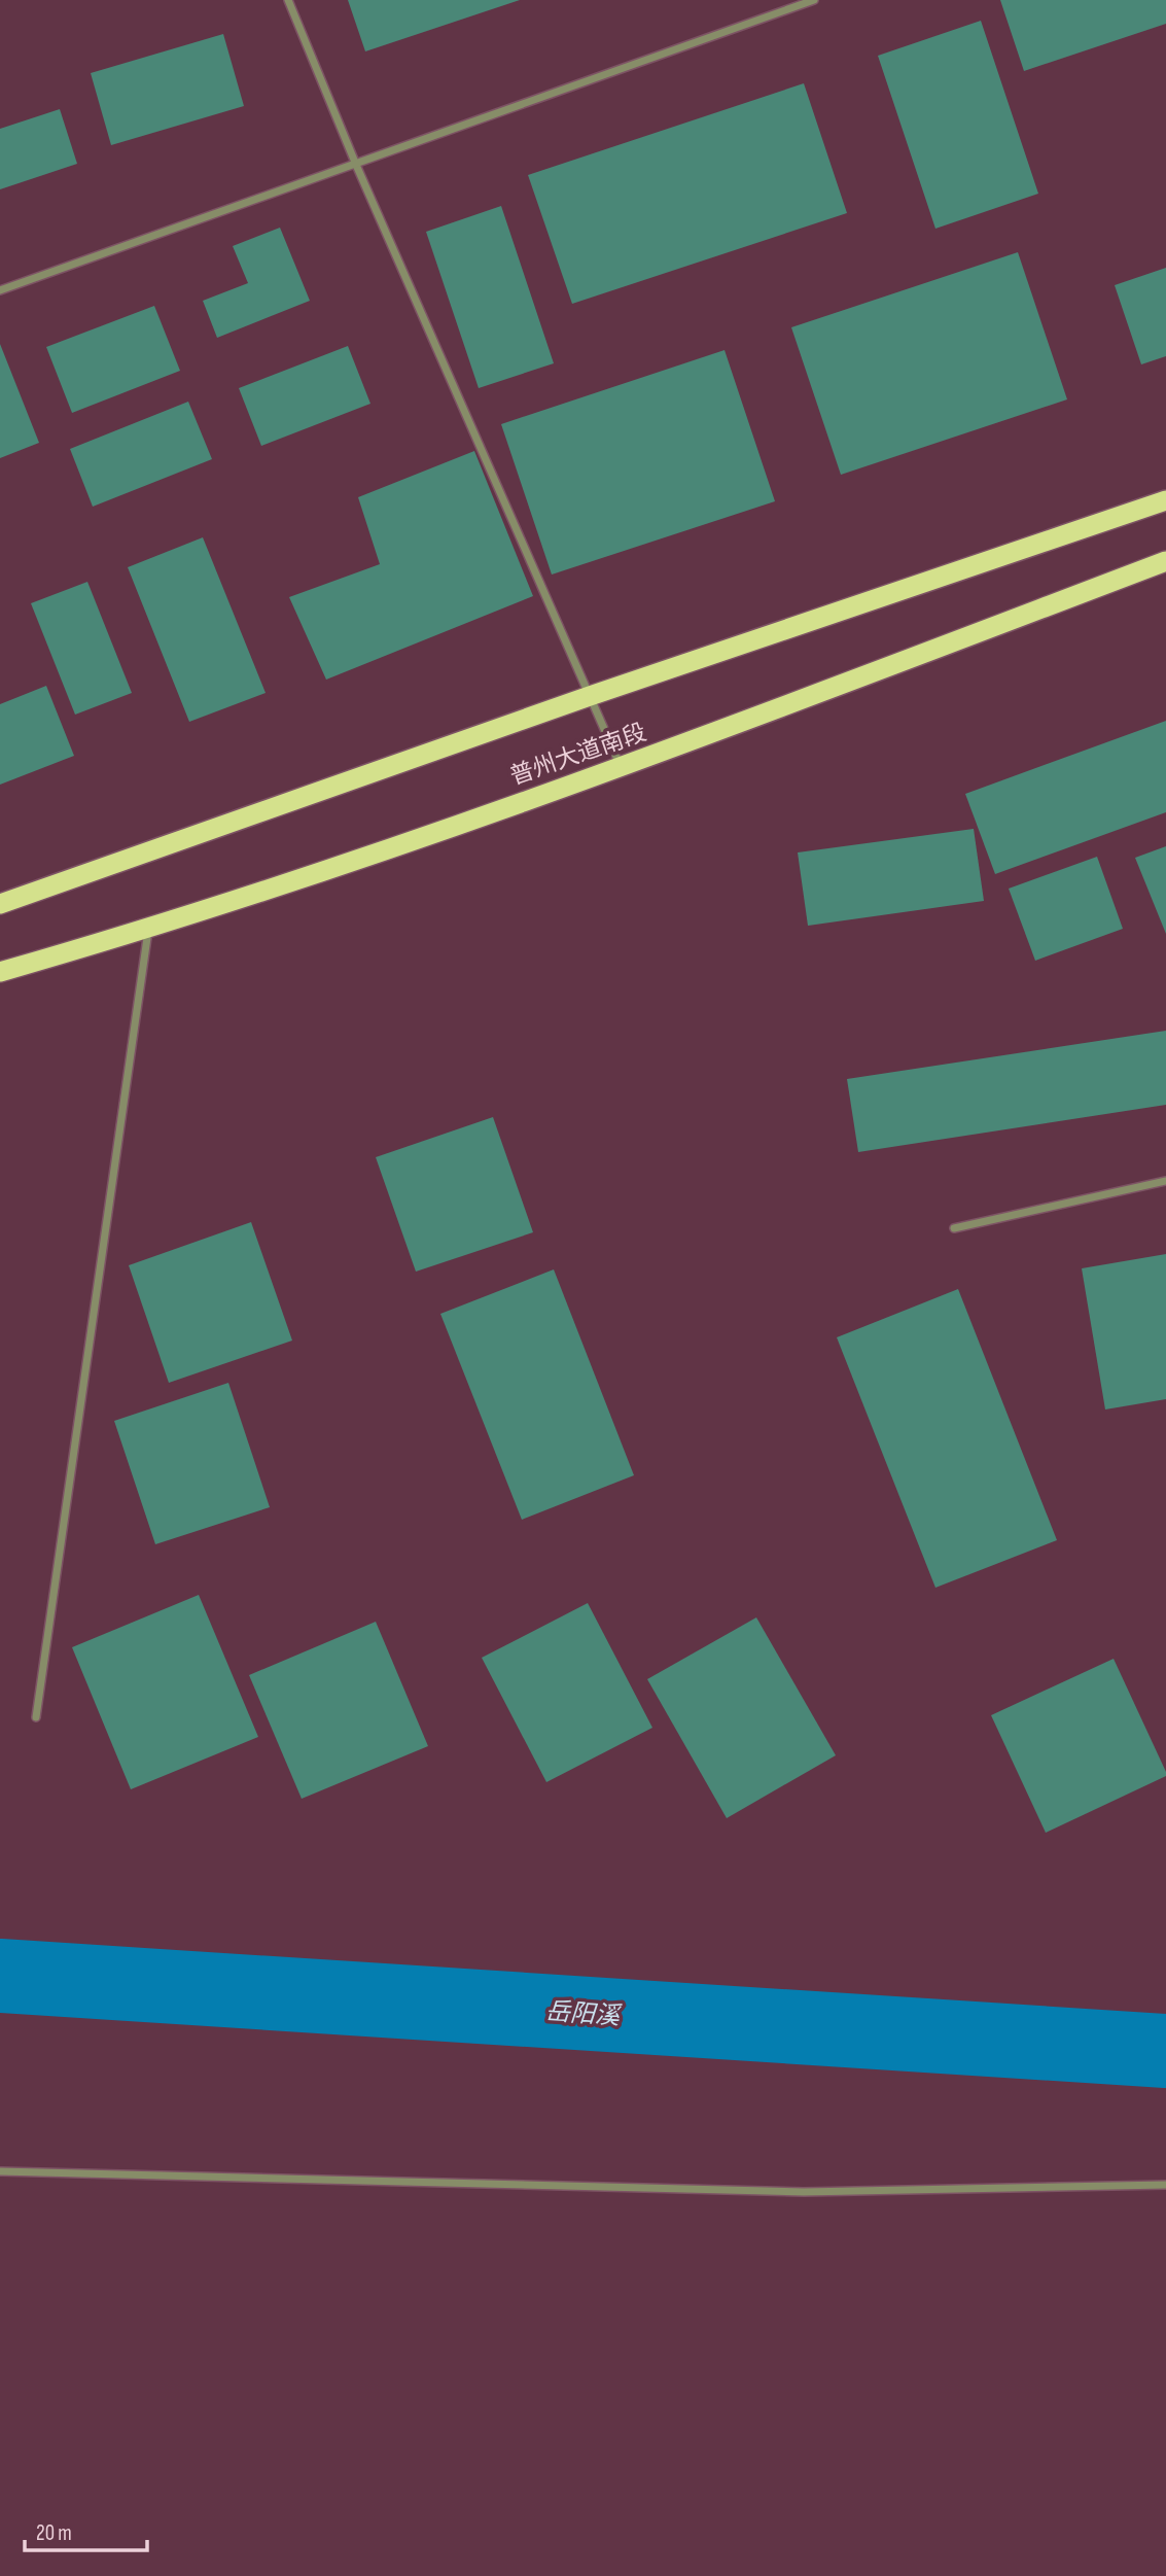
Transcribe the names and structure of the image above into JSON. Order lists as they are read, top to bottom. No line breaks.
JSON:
{"streets":{"highway":["普州大道南段"]},"water":["岳阳溪"],"scale_bar":"20 m"}
